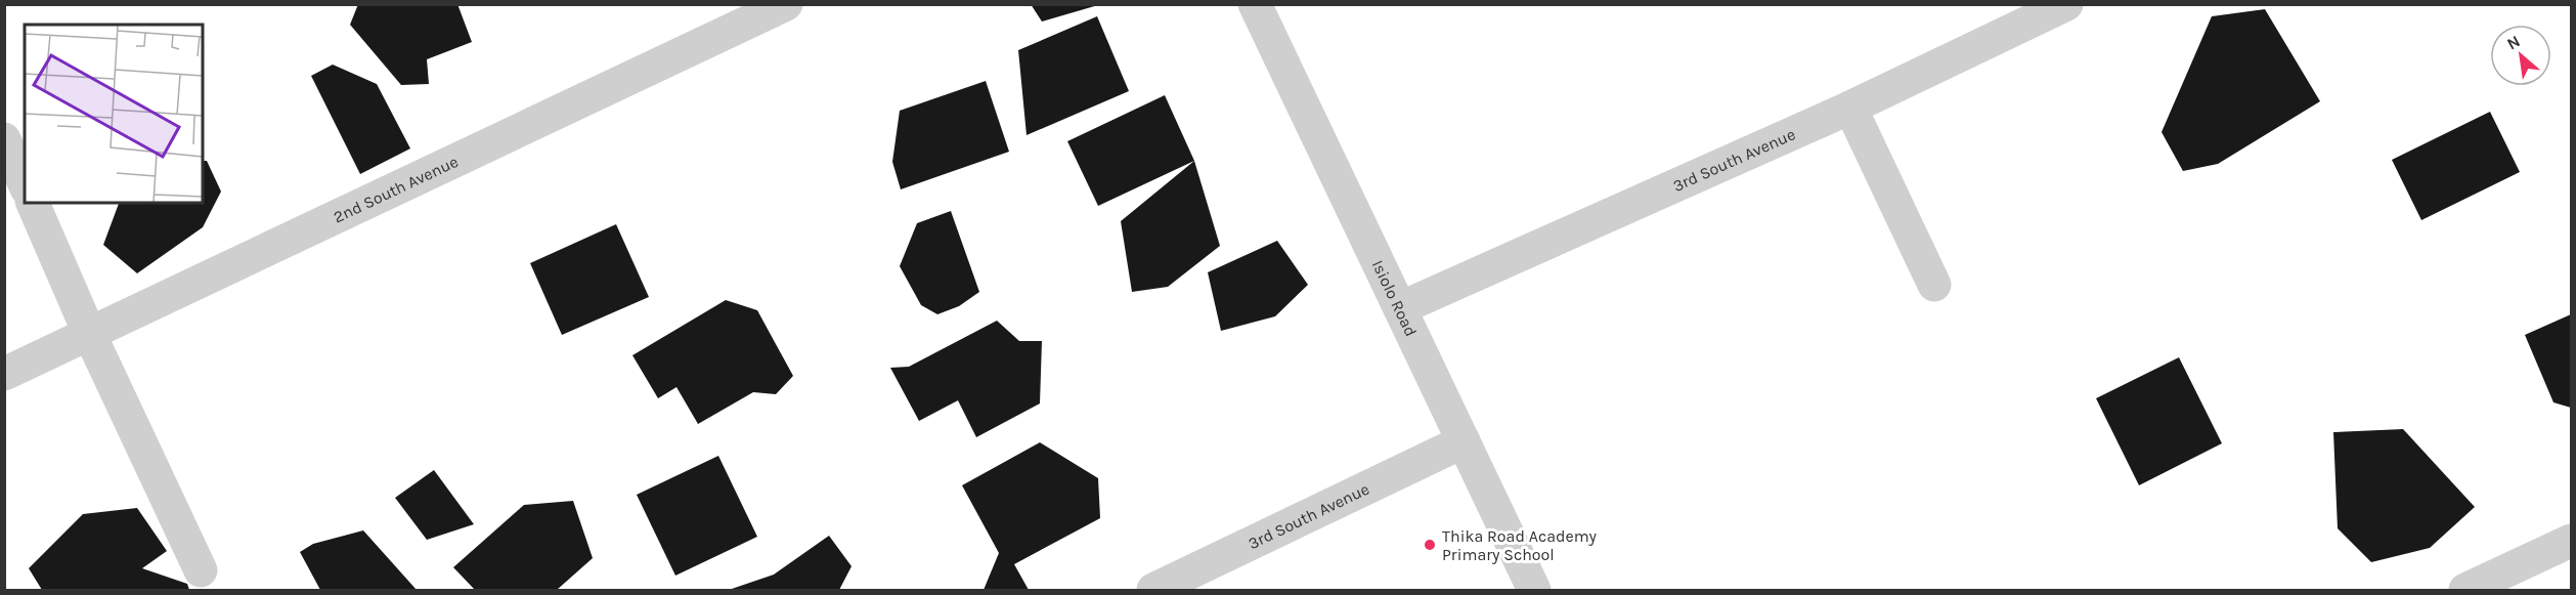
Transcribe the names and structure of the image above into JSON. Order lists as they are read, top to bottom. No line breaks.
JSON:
{"streets":{"street":["3rd South Avenue","2nd South Avenue","Isiolo Road"]},"crossings":[["3rd South Avenue","Isiolo Road"]],"places":["Thika Road Academy Primary School"],"north":"top left"}
